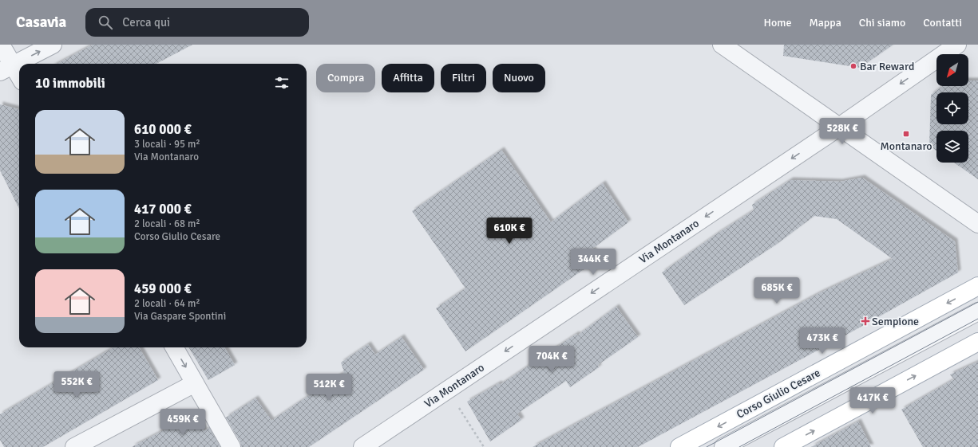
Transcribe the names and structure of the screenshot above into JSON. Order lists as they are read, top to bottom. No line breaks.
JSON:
{"streets":{"main road":["Corso Giulio Cesare"],"street":["Via Montanaro"]},"one_way":["Via Montanaro"],"places":{"other":["Bar Reward"],"transit":["Montanaro"],"health":["Sempione"]},"north":"bottom left","page":{"header":"Casavia","search":"Cerca qui","nav":["Home","Mappa","Chi siamo","Contatti"],"chip":["Compra","Affitta","Filtri","Nuovo"],"heading":"10 immobili","list":[{"name":"610 000 €","note":"3 locali · 95 m² · Via Montanaro"},{"name":"417 000 €","note":"2 locali · 68 m² · Corso Giulio Cesare"},{"name":"459 000 €","note":"2 locali · 64 m² · Via Gaspare Spontini"}],"price":["528K €","610K €","344K €","685K €","473K €","704K €","552K €","512K €","417K €","459K €"]}}
